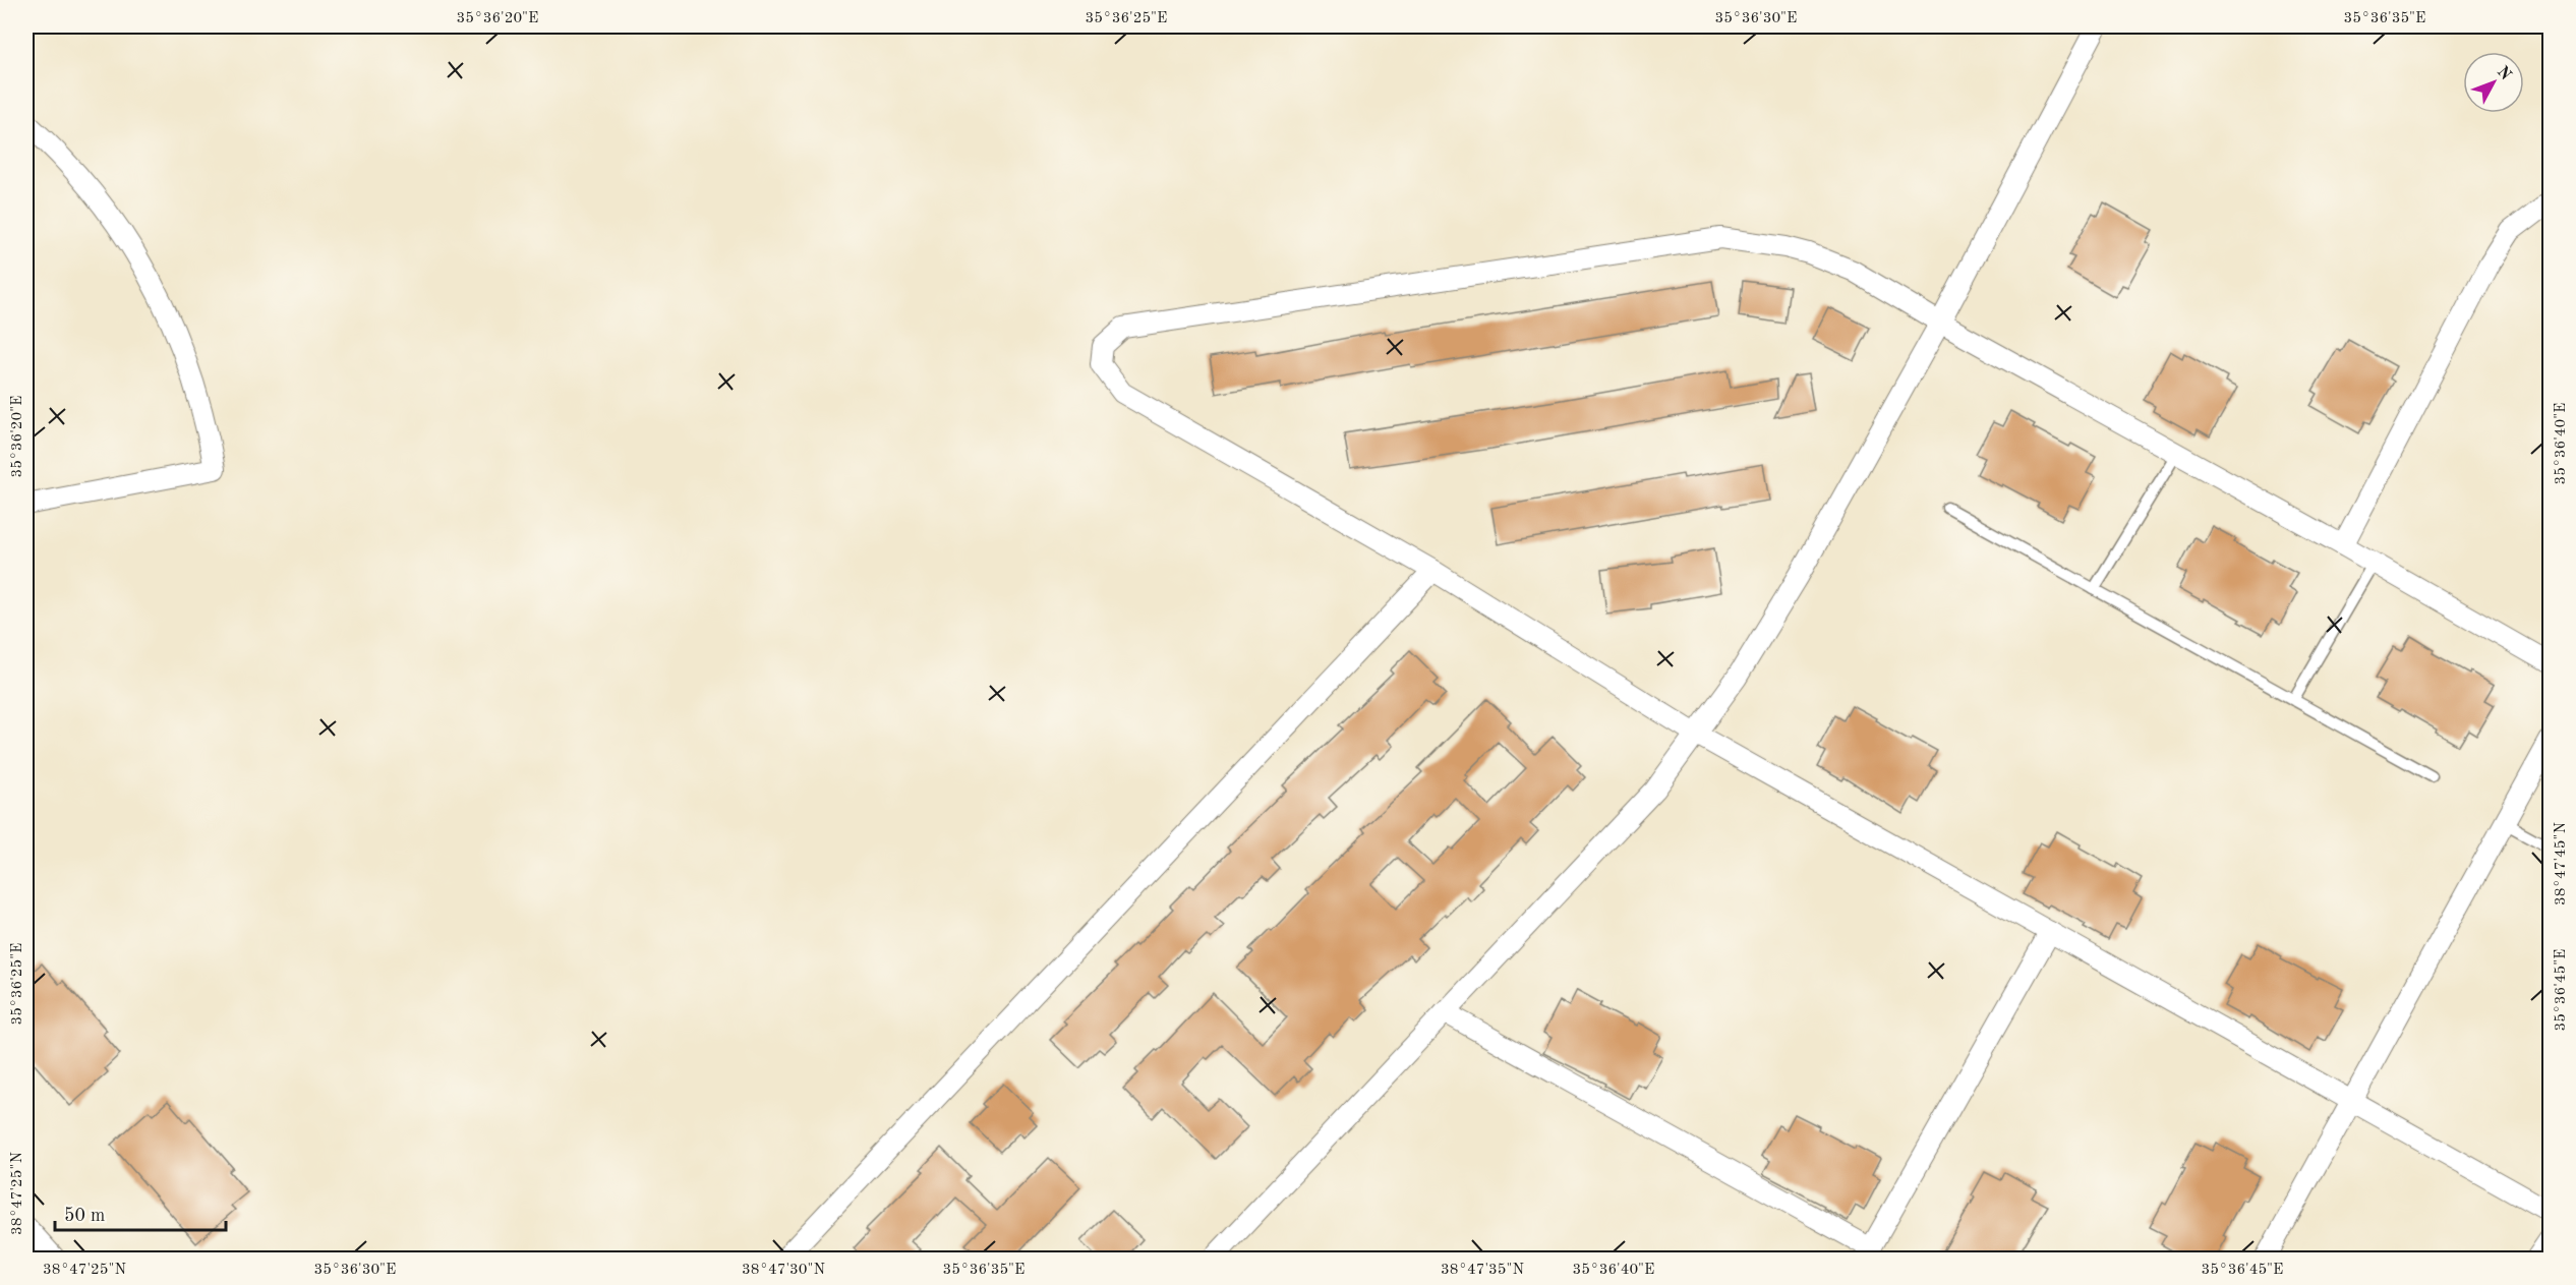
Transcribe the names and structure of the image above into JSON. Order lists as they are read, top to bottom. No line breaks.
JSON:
{"scale_bar":"50 m","north":"top right","coordinates":["35°36'20\"E","35°36'25\"E","35°36'30\"E","35°36'35\"E","35°36'40\"E","38°47'45\"N","35°36'45\"E","38°47'25\"N","38°47'30\"N","38°47'35\"N"]}
